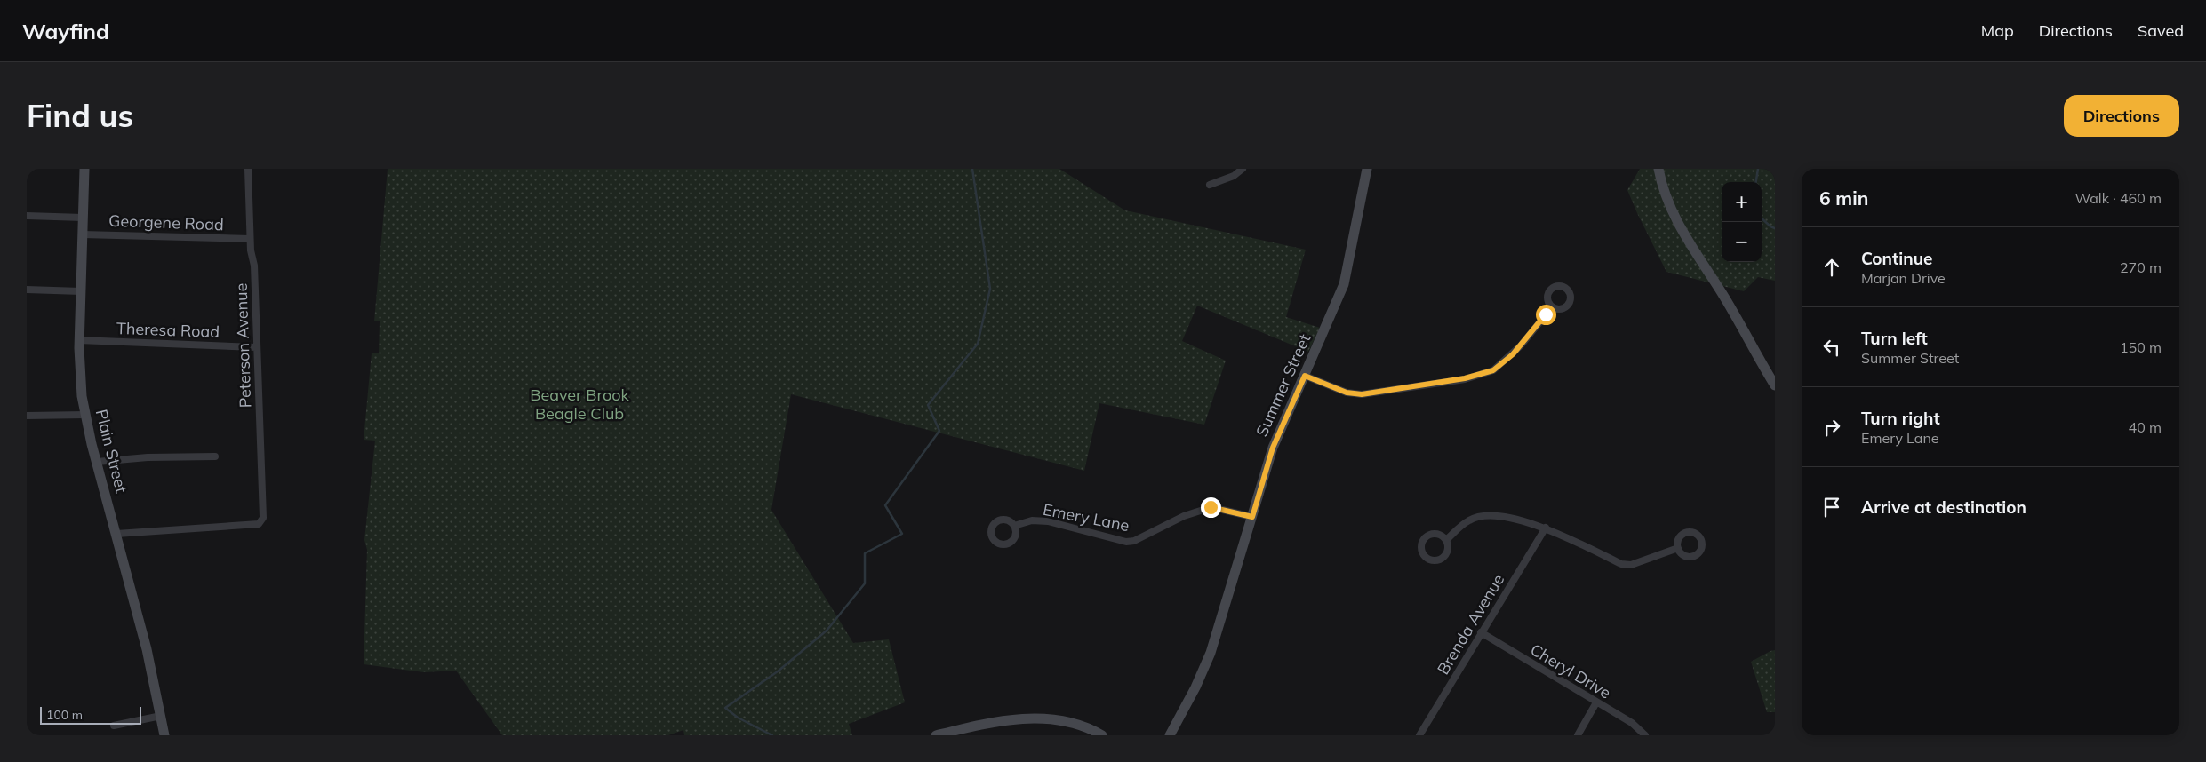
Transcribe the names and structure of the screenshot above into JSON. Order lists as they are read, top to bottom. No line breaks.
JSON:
{"streets":{"street":["Georgene Road","Theresa Road","Peterson Avenue","Summer Street","Plain Street","Emery Lane","Brenda Avenue","Cheryl Drive"]},"crossings":[["Georgene Road","Peterson Avenue"],["Georgene Road","Plain Street"],["Theresa Road","Peterson Avenue"],["Theresa Road","Plain Street"],["Peterson Avenue","Plain Street"],["Summer Street","Emery Lane"],["Brenda Avenue","Cheryl Drive"]],"parks":["Beaver Brook Beagle Club"],"scale_bar":"100 m","page":{"header":"Wayfind","nav":["Map","Directions","Saved"],"buttons":"Directions","title":"Find us","heading":["6 min","Walk · 460 m"],"map_buttons":["+","−"],"list":[["Continue","Marjan Drive","270 m"],["Turn left","Summer Street","150 m"],["Turn right","Emery Lane","40 m"],"Arrive at destination"],"scale":"100 m"}}
